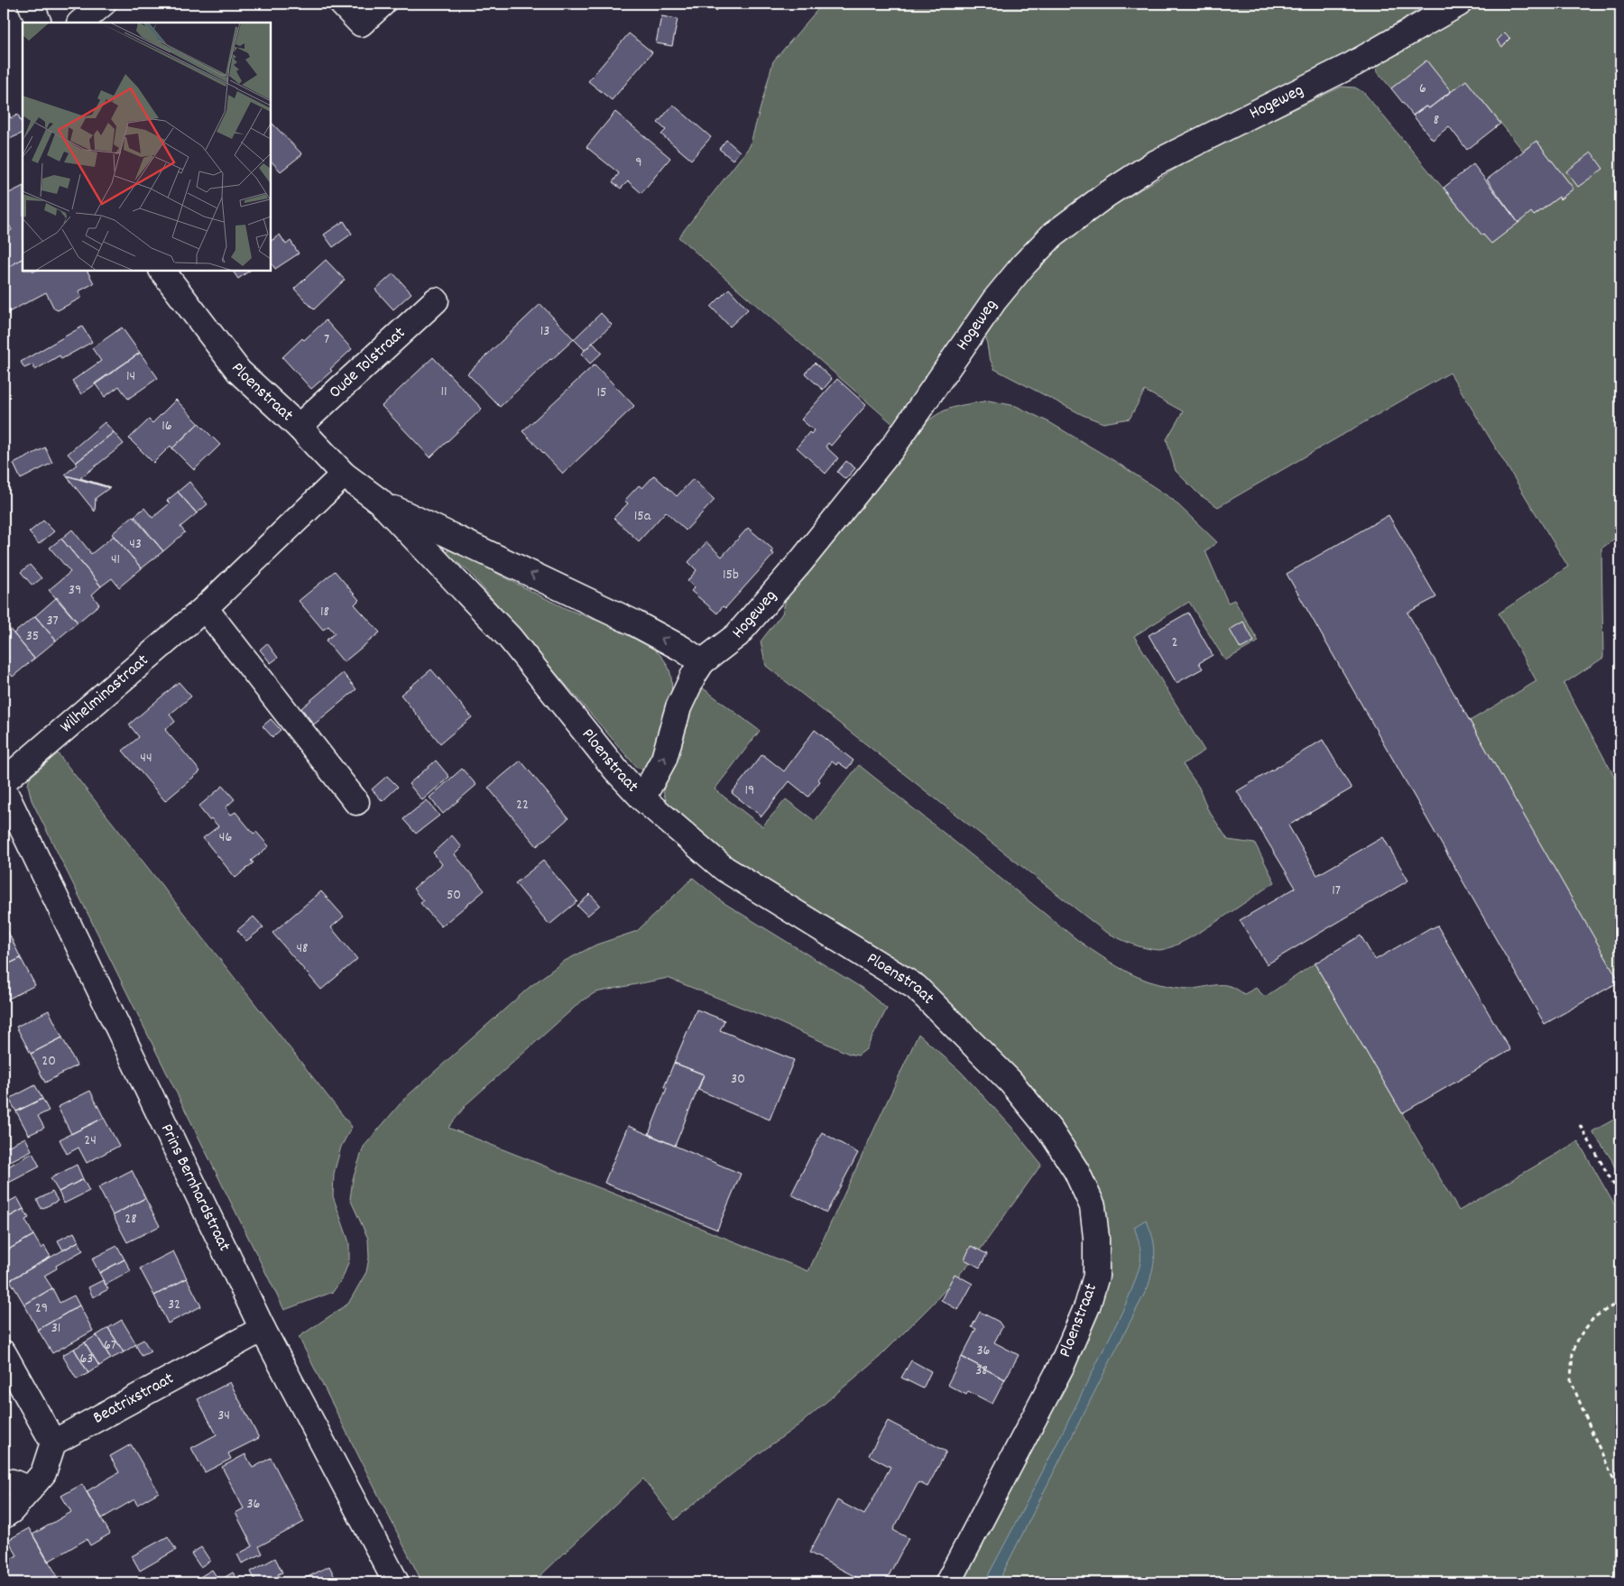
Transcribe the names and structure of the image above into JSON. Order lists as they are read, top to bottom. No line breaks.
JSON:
{"streets":{"street":["Hogeweg","Oude Tolstraat","Ploenstraat","Wilhelminastraat","Prins Bernhardstraat","Beatrixstraat"]},"crossings":[["Hogeweg","Ploenstraat"],["Oude Tolstraat","Ploenstraat"],["Ploenstraat","Wilhelminastraat"],["Prins Bernhardstraat","Beatrixstraat"]],"house_numbers":["6","8","9","13","7","14","11","15","16","15a","43","41","15b","39","18","37","35","2","44","19","22","46","17","50","48","20","30","24","28","32","29","31","67","36","63","38","34","36"]}
